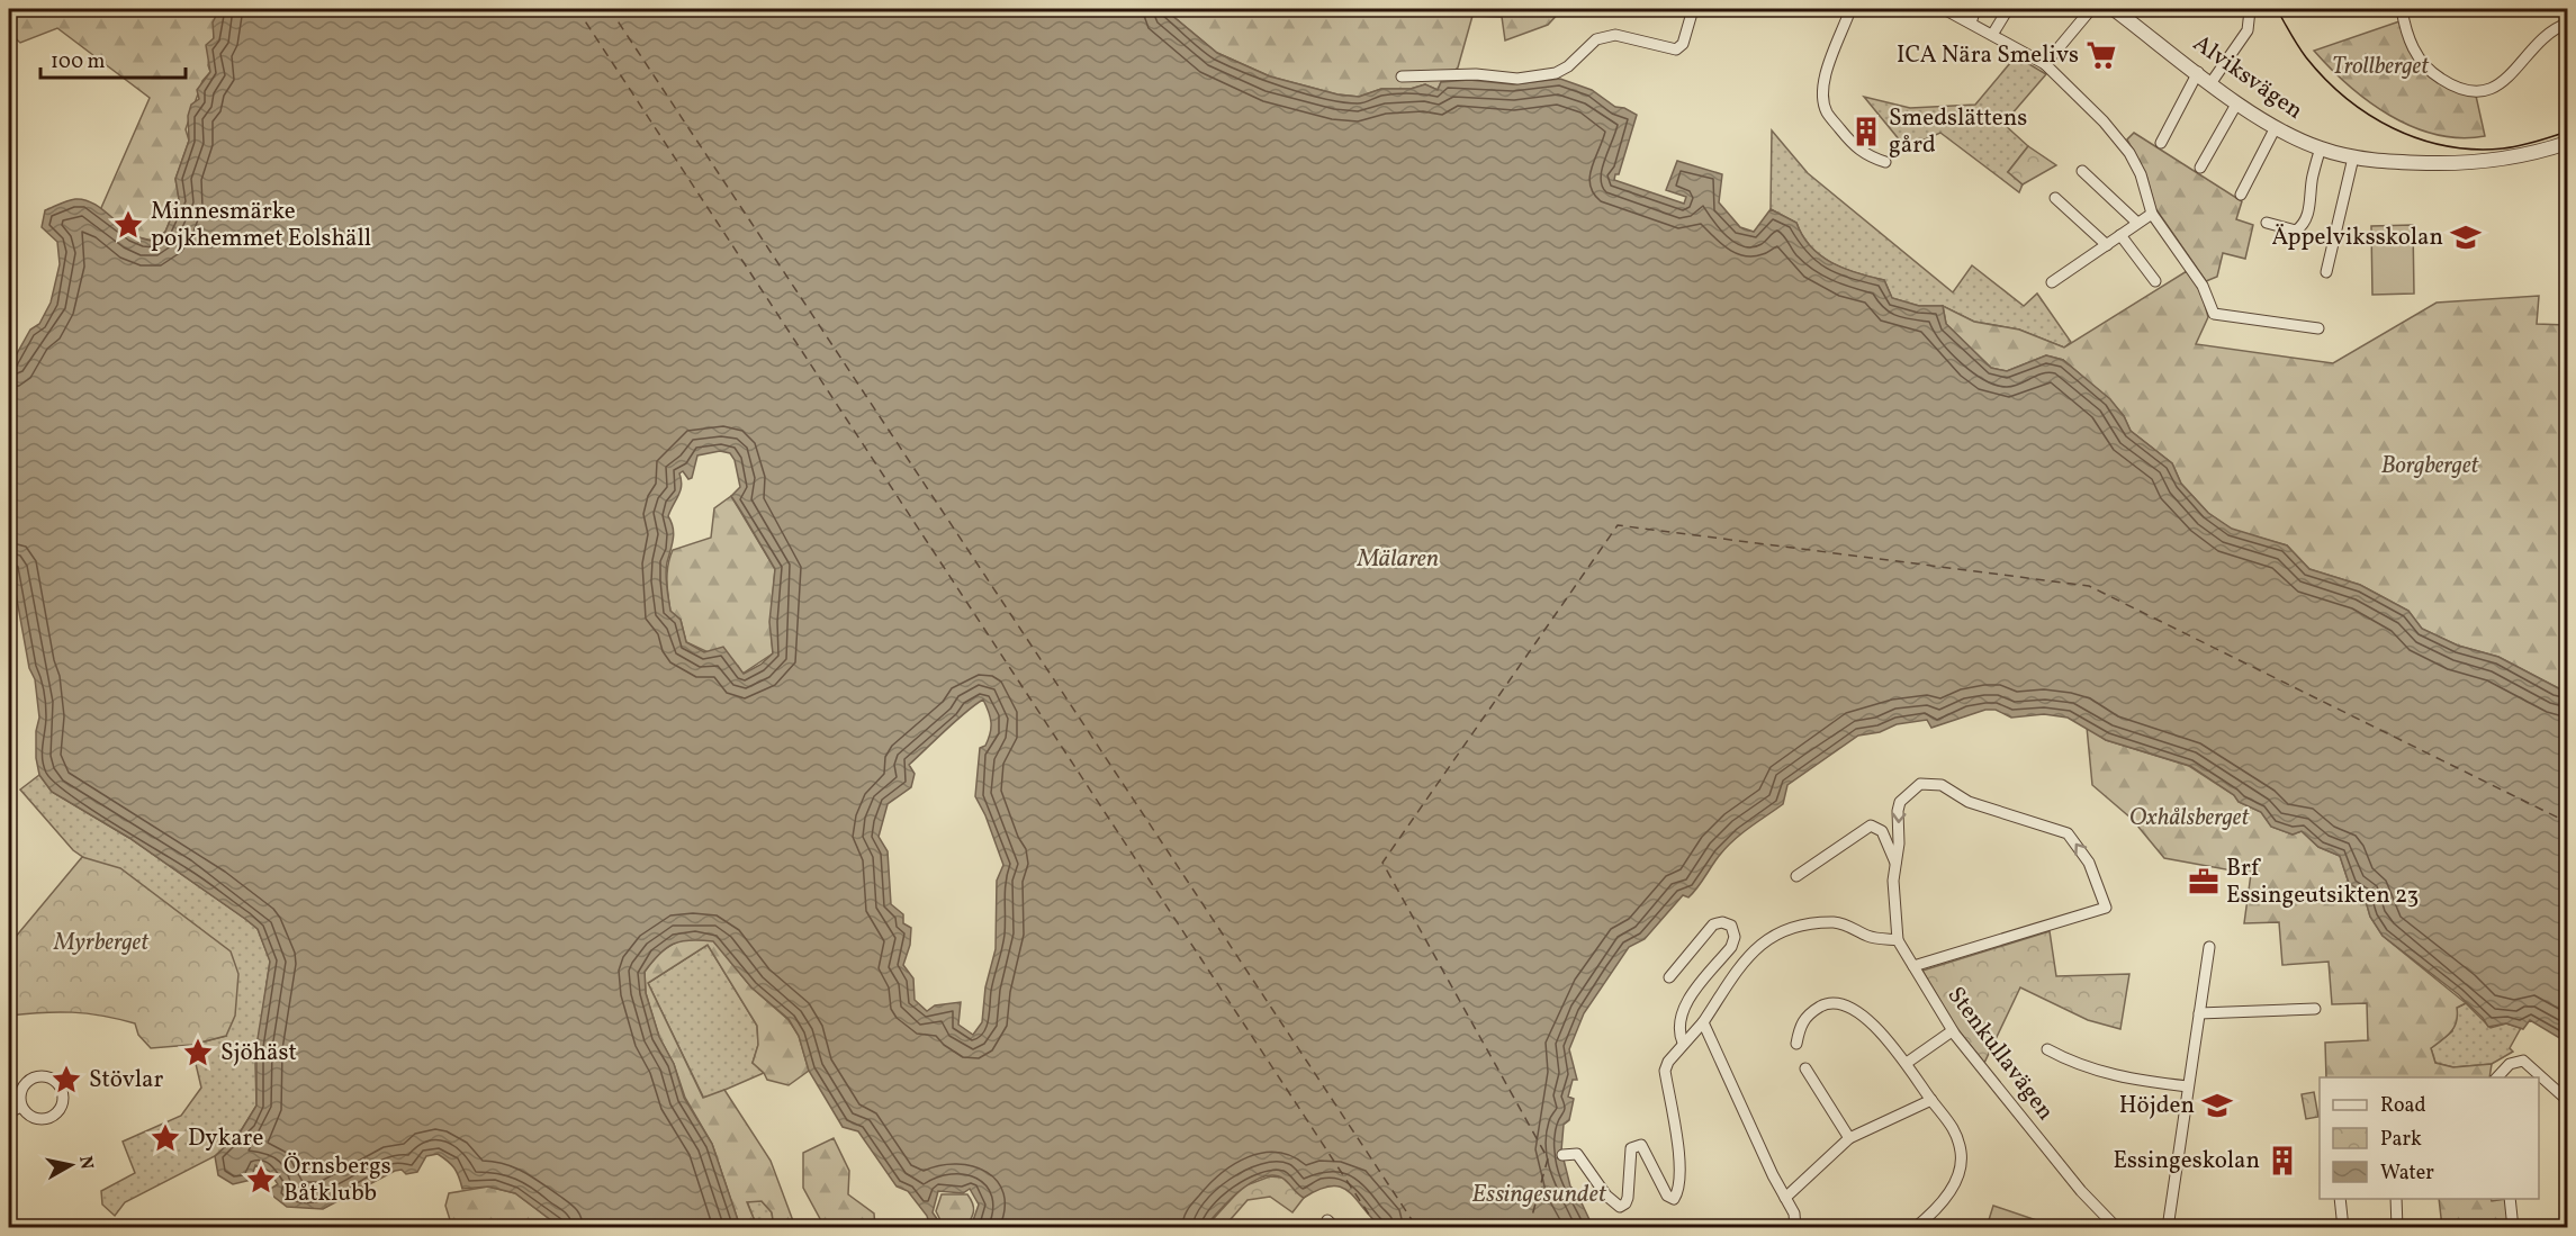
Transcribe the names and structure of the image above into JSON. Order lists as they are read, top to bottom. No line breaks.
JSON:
{"streets":{"street":["Alviksvägen","Stenkullavägen"]},"water":["Mälaren","Essingesundet"],"parks":["Trollberget","Borgberget","Oxhålsberget","Myrberget"],"places":{"supermarket":["ICA Nära Smelivs"],"building":["Smedslättens gård","Essingeskolan"],"place":["Minnesmärke pojkhemmet Eolshäll","Sjöhäst","Stövlar","Dykare","Örnsbergs Båtklubb"],"school or university":["Äppelviksskolan","Höjden"],"office":["Brf Essingeutsikten 23"]},"legend":["Road","Park","Water"],"scale_bar":"100 m","north":"right"}
